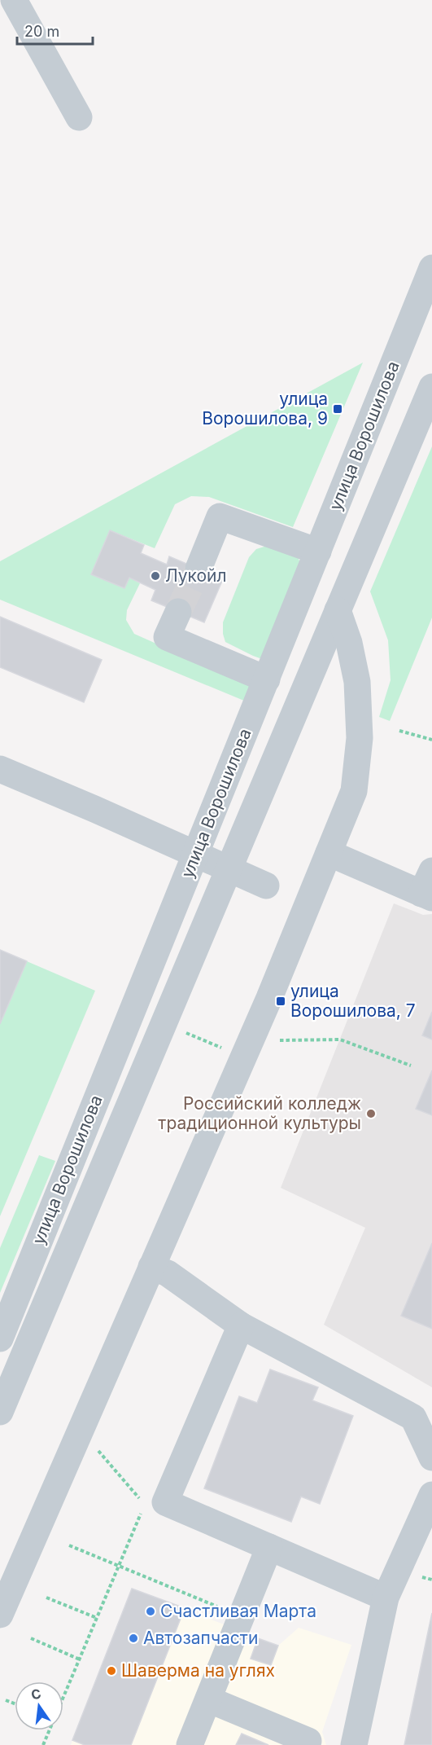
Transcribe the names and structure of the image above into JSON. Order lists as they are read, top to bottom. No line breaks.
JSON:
{"streets":{"street":["улица Ворошилова"]},"places":{"transit":["улица Ворошилова, 9","улица Ворошилова, 7"],"other":["Лукойл","Российский колледж традиционной культуры","Счастливая Марта","Автозапчасти","Шаверма на углях"]},"scale_bar":"20 m","north":"top"}
